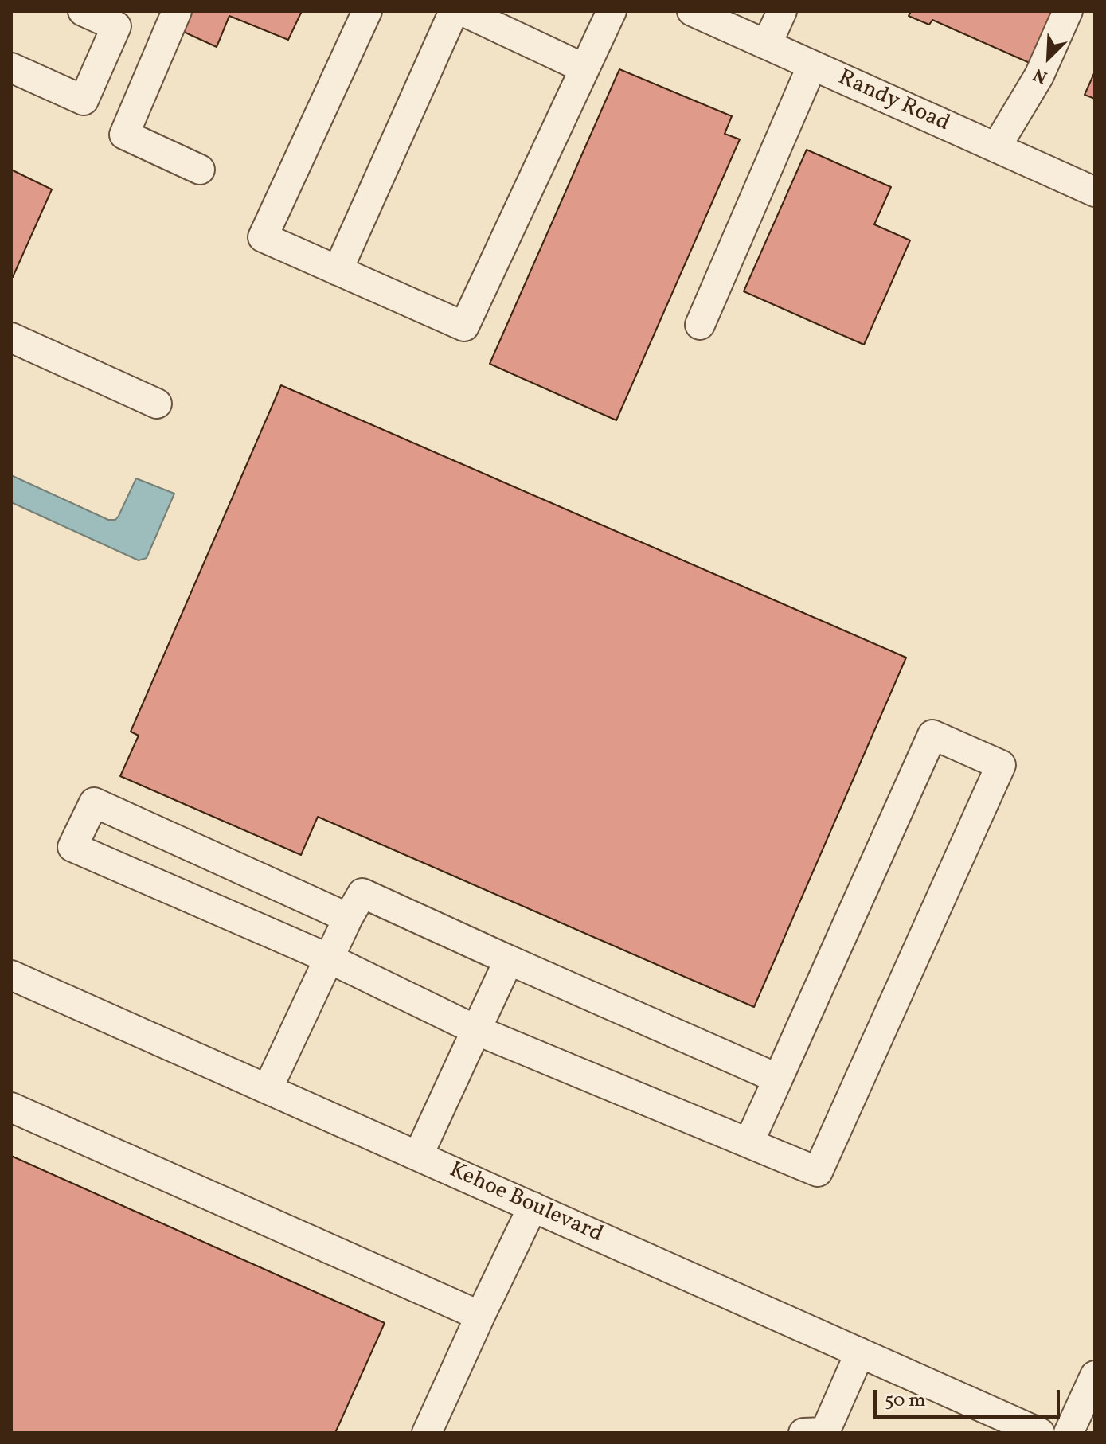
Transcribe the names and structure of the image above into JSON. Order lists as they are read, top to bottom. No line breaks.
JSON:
{"streets":{"street":["Randy Road","Kehoe Boulevard"]},"scale_bar":"50 m","north":"bottom left"}
